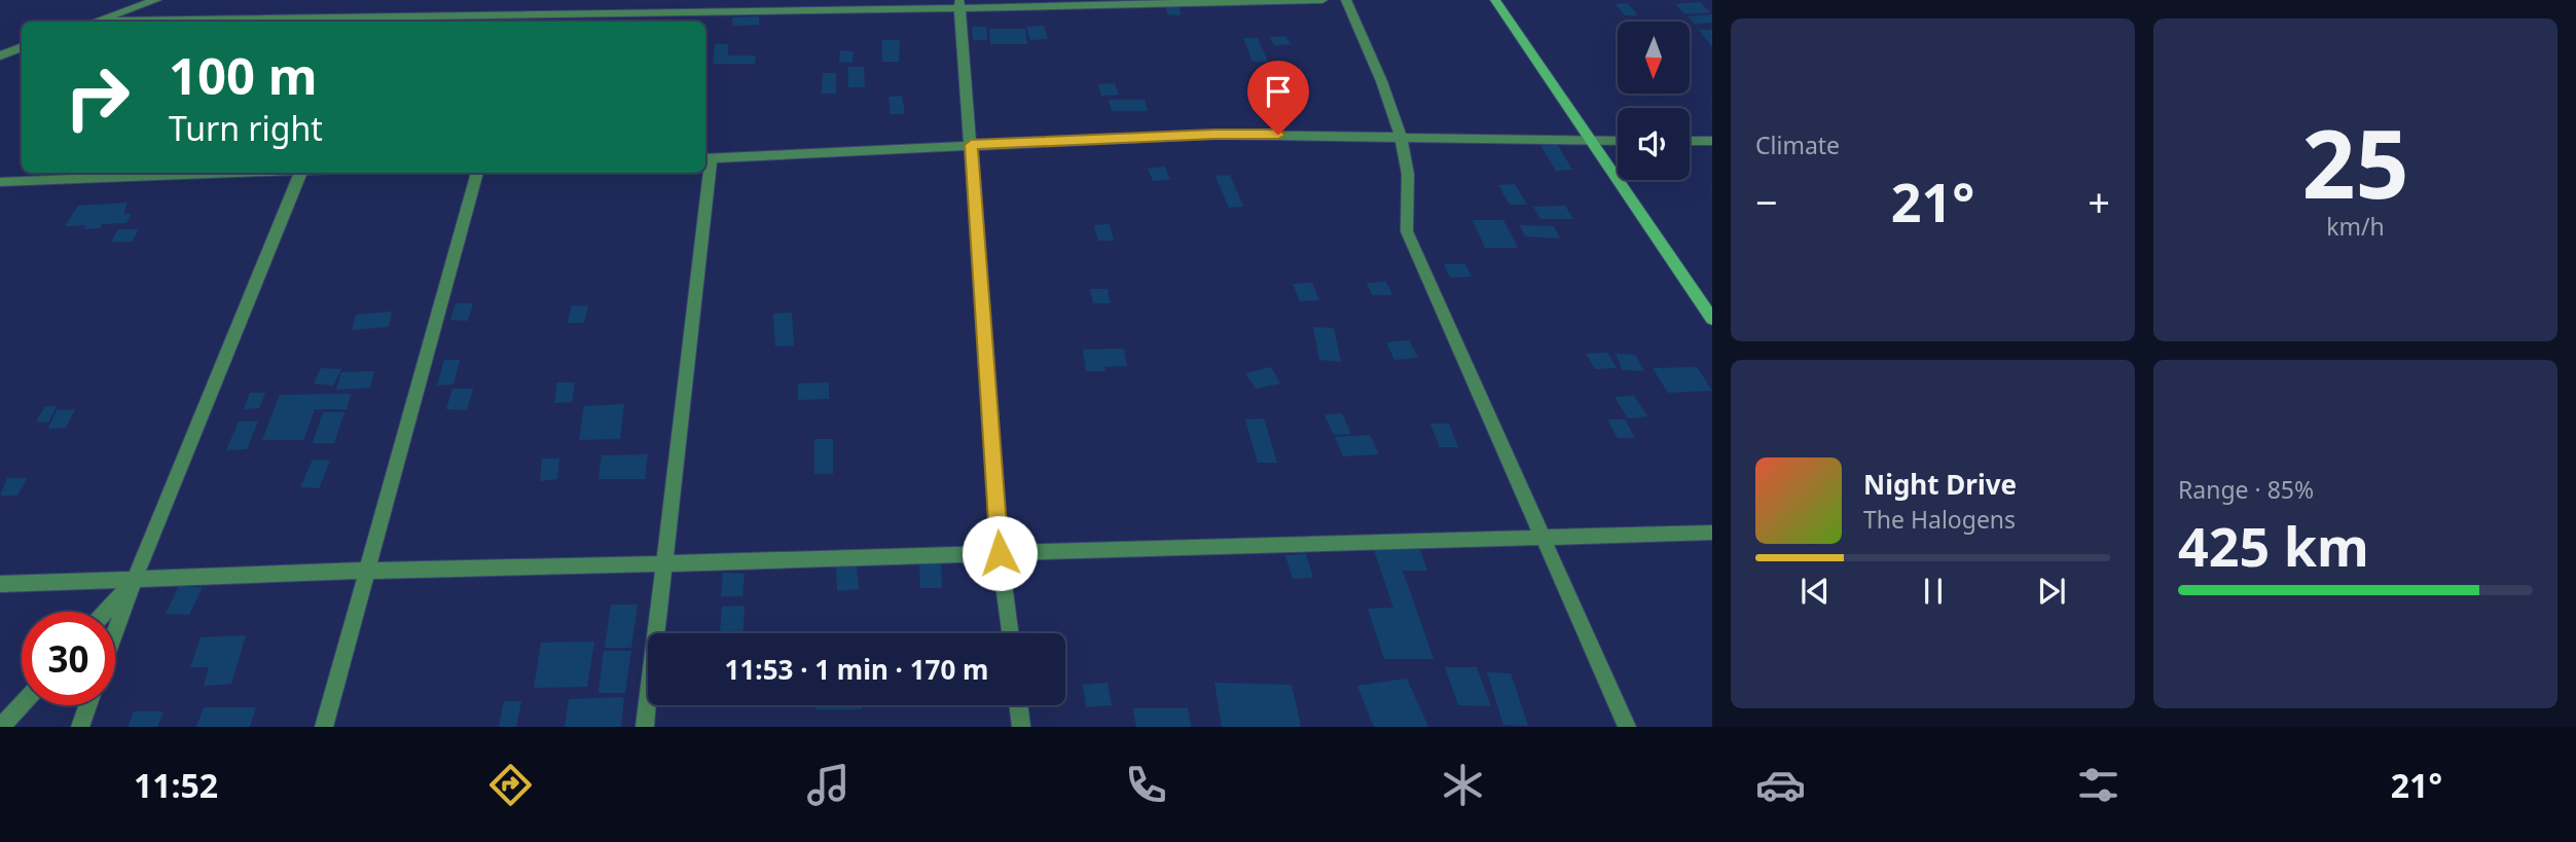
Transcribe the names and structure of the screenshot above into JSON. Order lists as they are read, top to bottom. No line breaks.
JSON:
{"north":"bottom","page":{"tile":["Climate",["25","km/h"],["Range · 85%","425 km"]],"turn":["100 m","Turn right"],"heat":["−","21°","+"],"song":["Night Drive","The Halogens"],"limit":"30","trip":"11:53 · 1 min · 170 m","tabs":["11:52","21°"]}}
